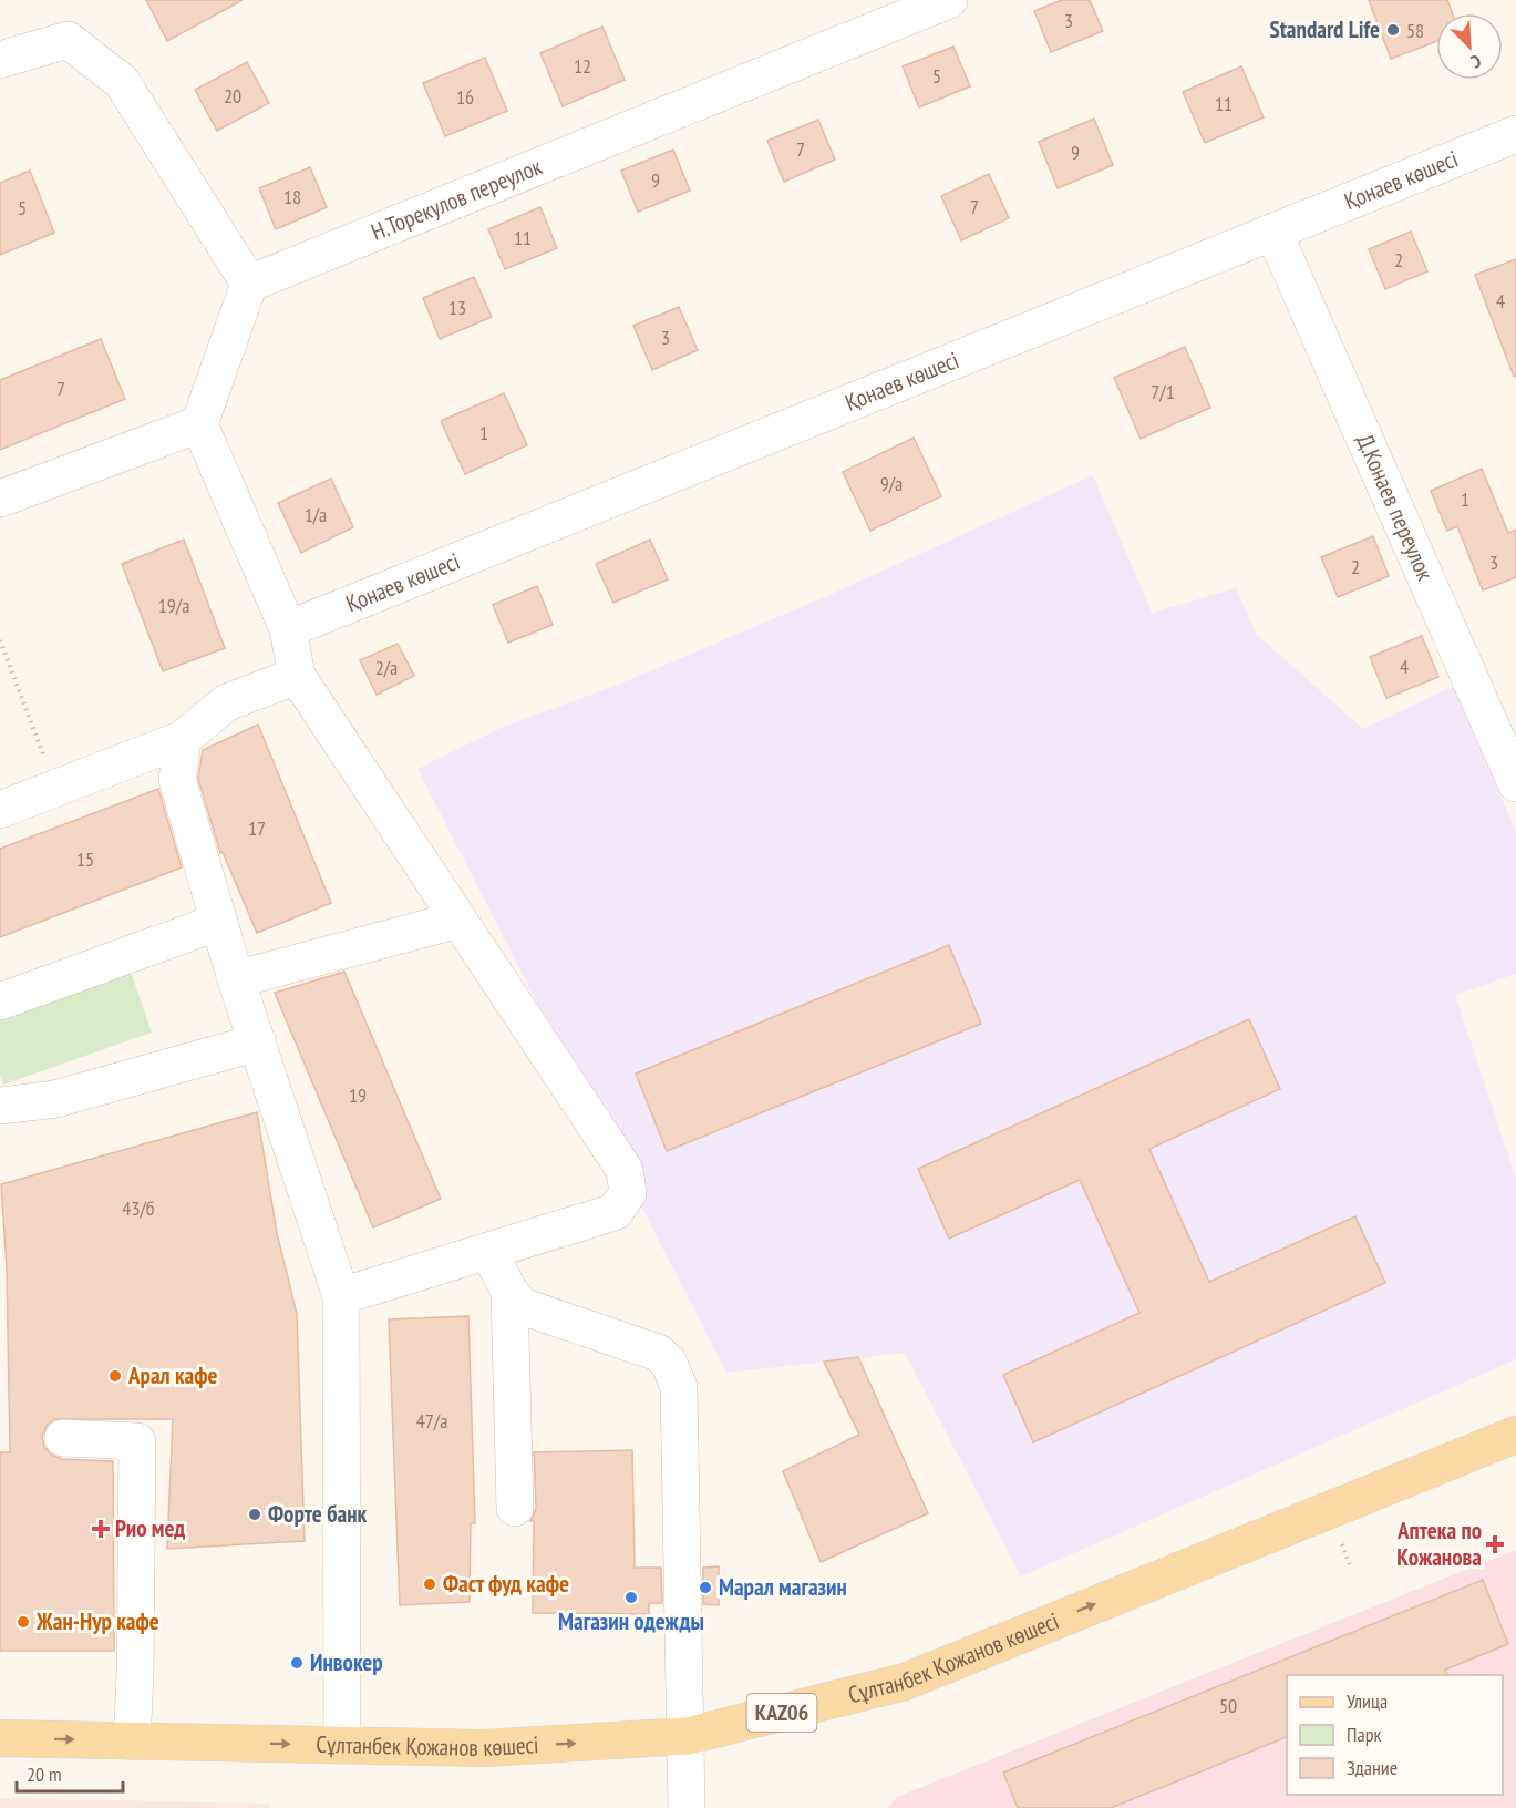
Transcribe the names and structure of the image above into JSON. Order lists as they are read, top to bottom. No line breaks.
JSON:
{"streets":{"main road":["Сұлтанбек Қожанов көшесі","KАZ06"],"street":["Қонаев көшесі","Н.Торекулов переулок","Д.Конаев переулок"]},"crossings":[["Қонаев көшесі","Д.Конаев переулок"]],"one_way":["Сұлтанбек Қожанов көшесі"],"places":{"other":["Standard Life","Арал кафе","Форте банк","Фаст фуд кафе","Марал магазин","Магазин одежды","Жан-Нур кафе","Инвокер"],"health":["Рио мед","Аптека по Кожанова"]},"house_numbers":["3","58","12","5","20","16","11","7","9","9","18","7","5","11","2","4","13","3","7","7/1","1","9/а","1","1/а","3","2","19/а","4","2/а","17","15","19","43/б","47/а","50"],"legend":["Улица","Парк","Здание"],"scale_bar":"20 m","north":"bottom right"}
